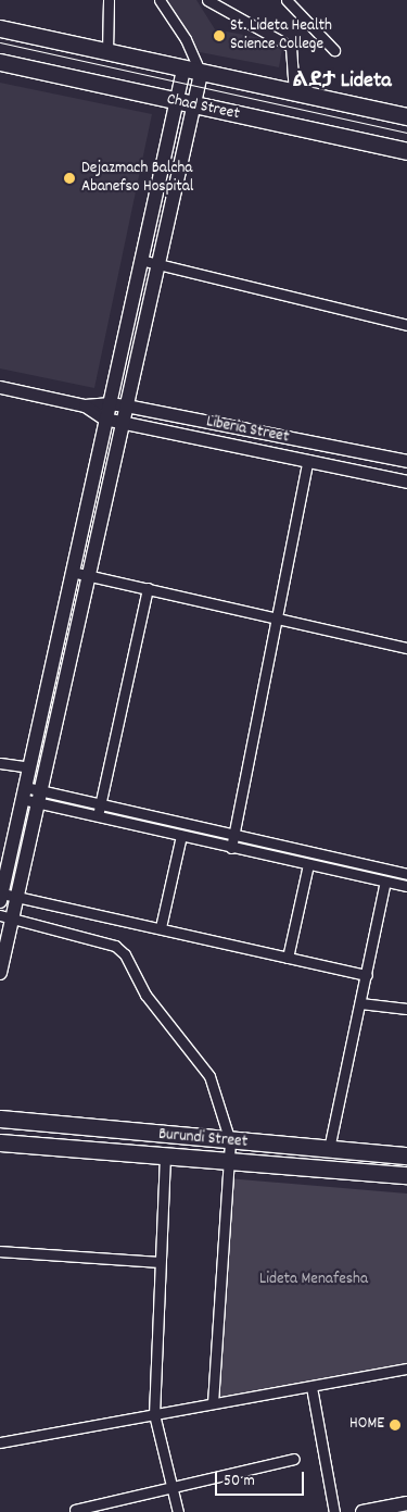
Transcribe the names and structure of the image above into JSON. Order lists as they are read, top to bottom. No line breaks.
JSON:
{"streets":{"main road":["Chad Street","Burundi Street"],"street":["Liberia Street"]},"districts":["ልደታ Lideta"],"parks":["Lideta Menafesha"],"places":["St. Lideta Health Science College","Dejazmach Balcha Abanefso Hospital","HOME"],"scale_bar":"50 m"}
